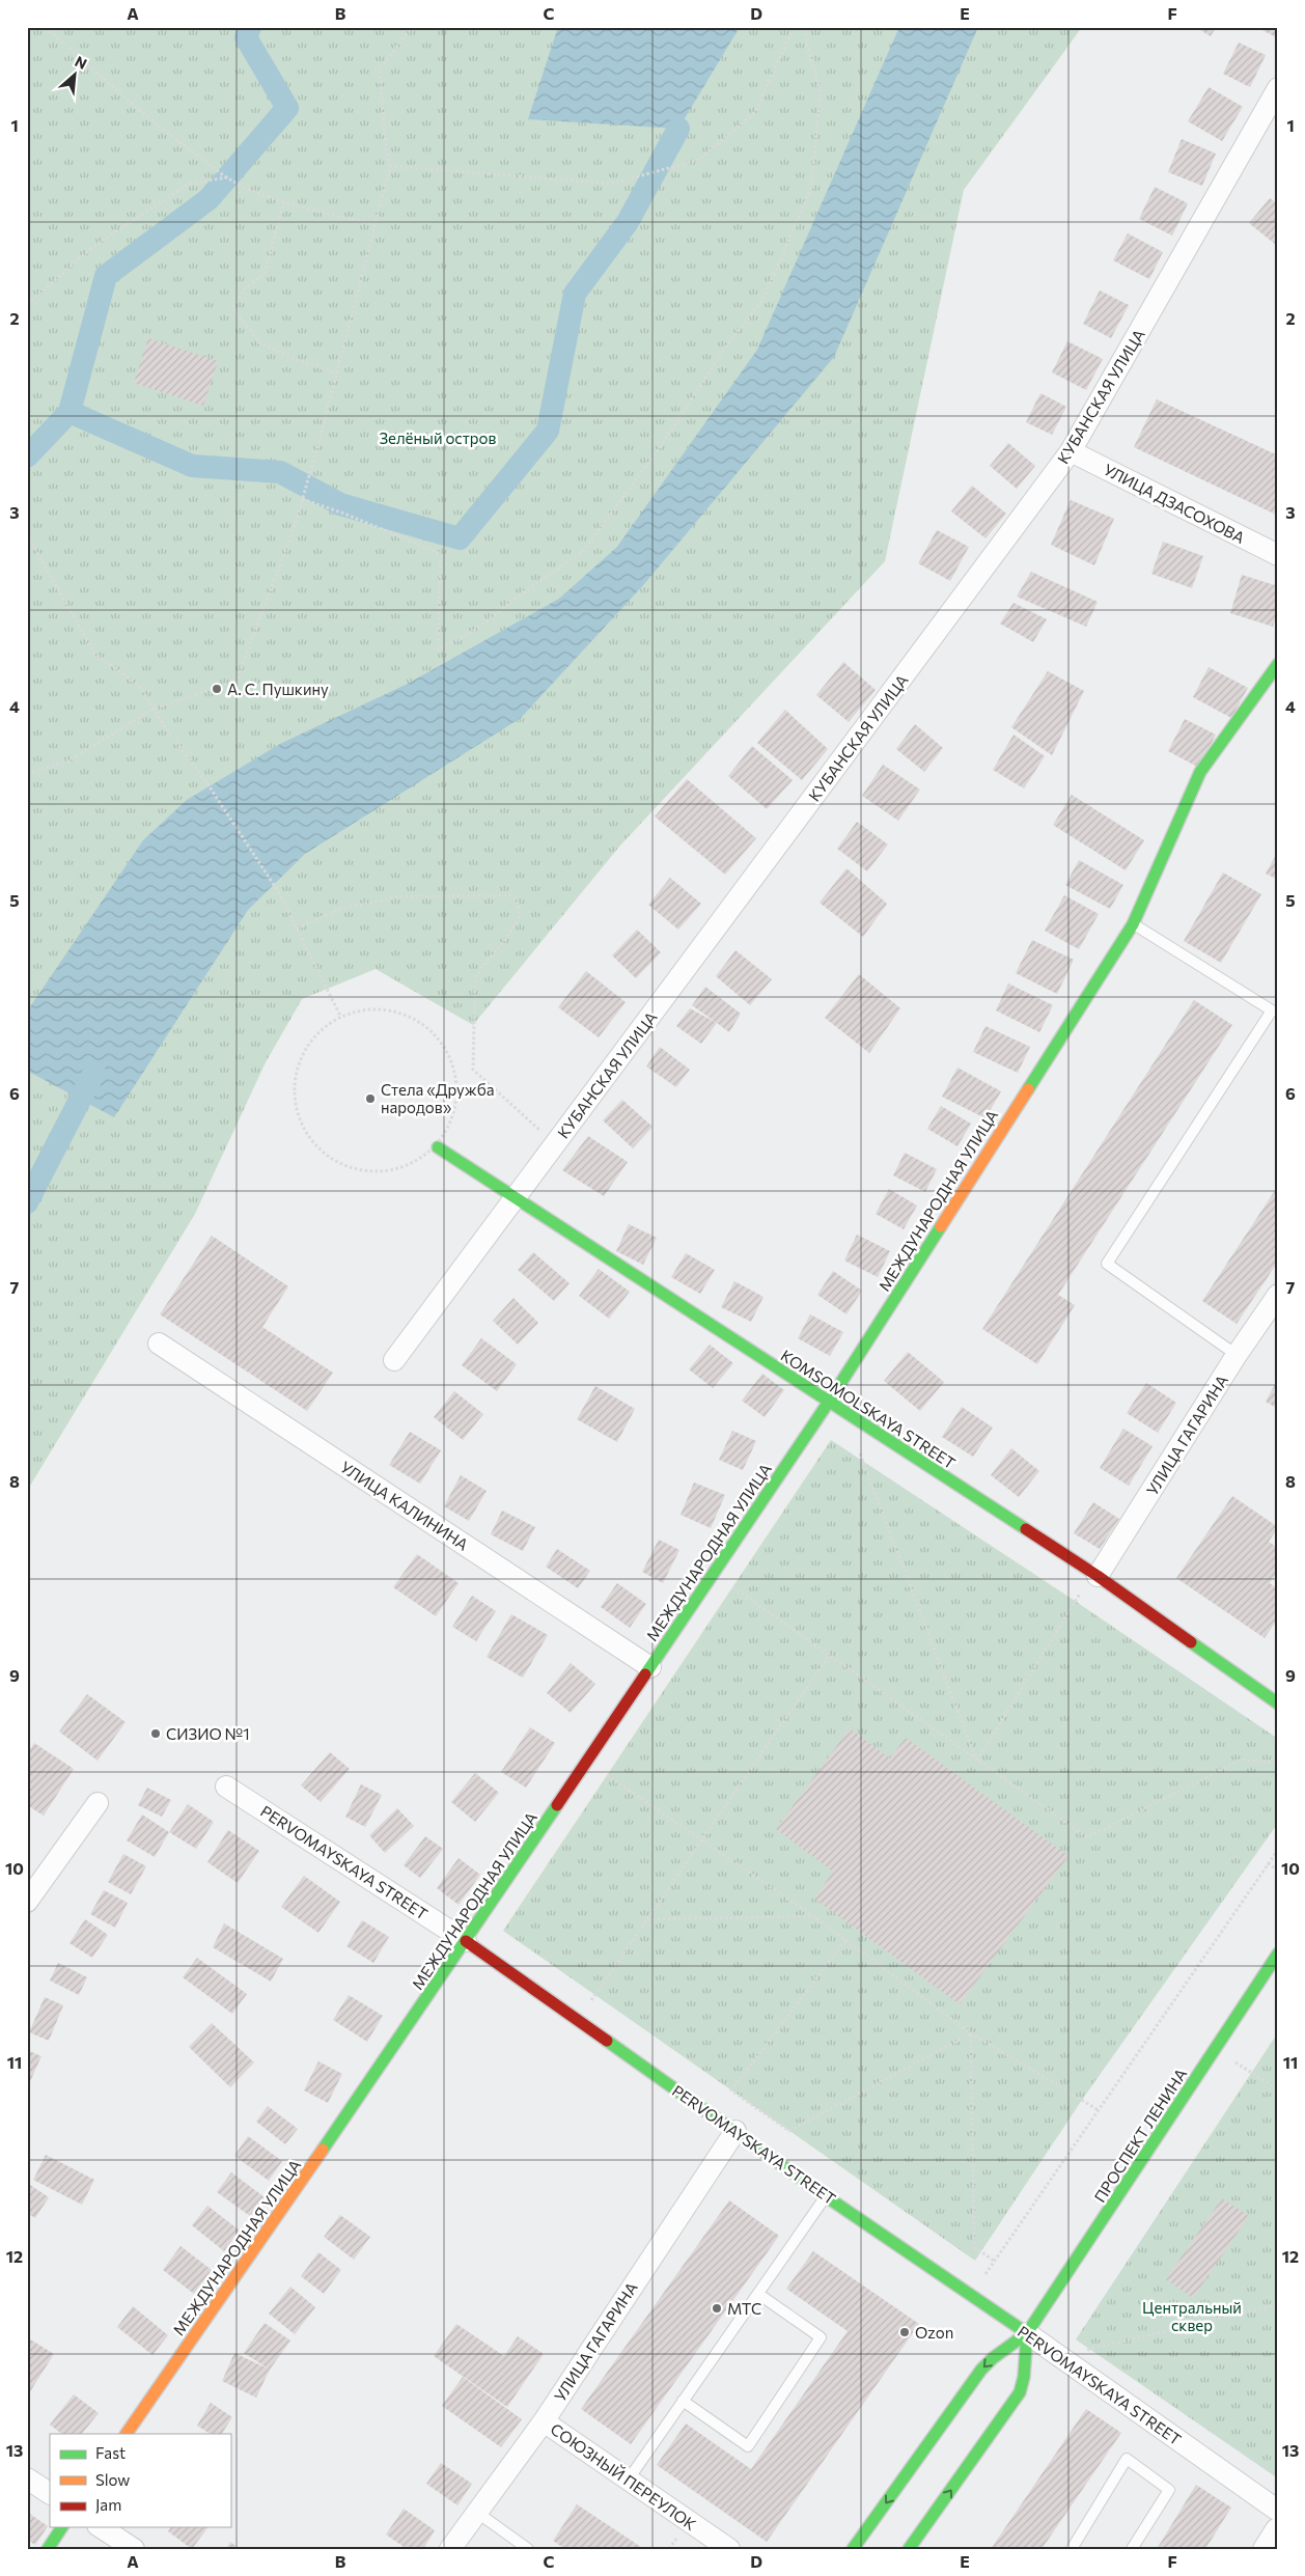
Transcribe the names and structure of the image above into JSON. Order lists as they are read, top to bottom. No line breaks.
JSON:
{"streets":{"main road":["МЕЖДУНАРОДНАЯ УЛИЦА","KOMSOMOLSKAYA STREET","PERVOMAYSKAYA STREET","ПРОСПЕКТ ЛЕНИНА"],"street":["КУБАНСКАЯ УЛИЦА","УЛИЦА ДЗАСОХОВА","УЛИЦА ГАГАРИНА","УЛИЦА КАЛИНИНА","СОЮЗНЫЙ ПЕРЕУЛОК"]},"crossings":[["КУБАНСКАЯ УЛИЦА","УЛИЦА ДЗАСОХОВА"],["КУБАНСКАЯ УЛИЦА","KOMSOMOLSKAYA STREET"],["МЕЖДУНАРОДНАЯ УЛИЦА","KOMSOMOLSKAYA STREET"],["МЕЖДУНАРОДНАЯ УЛИЦА","УЛИЦА КАЛИНИНА"],["МЕЖДУНАРОДНАЯ УЛИЦА","PERVOMAYSKAYA STREET"],["KOMSOMOLSKAYA STREET","УЛИЦА ГАГАРИНА"],["УЛИЦА ГАГАРИНА","PERVOMAYSKAYA STREET"],["УЛИЦА ГАГАРИНА","СОЮЗНЫЙ ПЕРЕУЛОК"],["PERVOMAYSKAYA STREET","ПРОСПЕКТ ЛЕНИНА"]],"parks":["Зелёный остров","Центральный сквер"],"places":["А. С. Пушкину","Стела «Дружба народов»","СИЗИО №1","МТС","Ozon"],"legend":["Fast","Slow","Jam"],"north":"top right","grid":{"columns":["A","B","C","D","E","F"],"rows":["1","2","3","4","5","6","7","8","9","10","11","12","13"]}}
